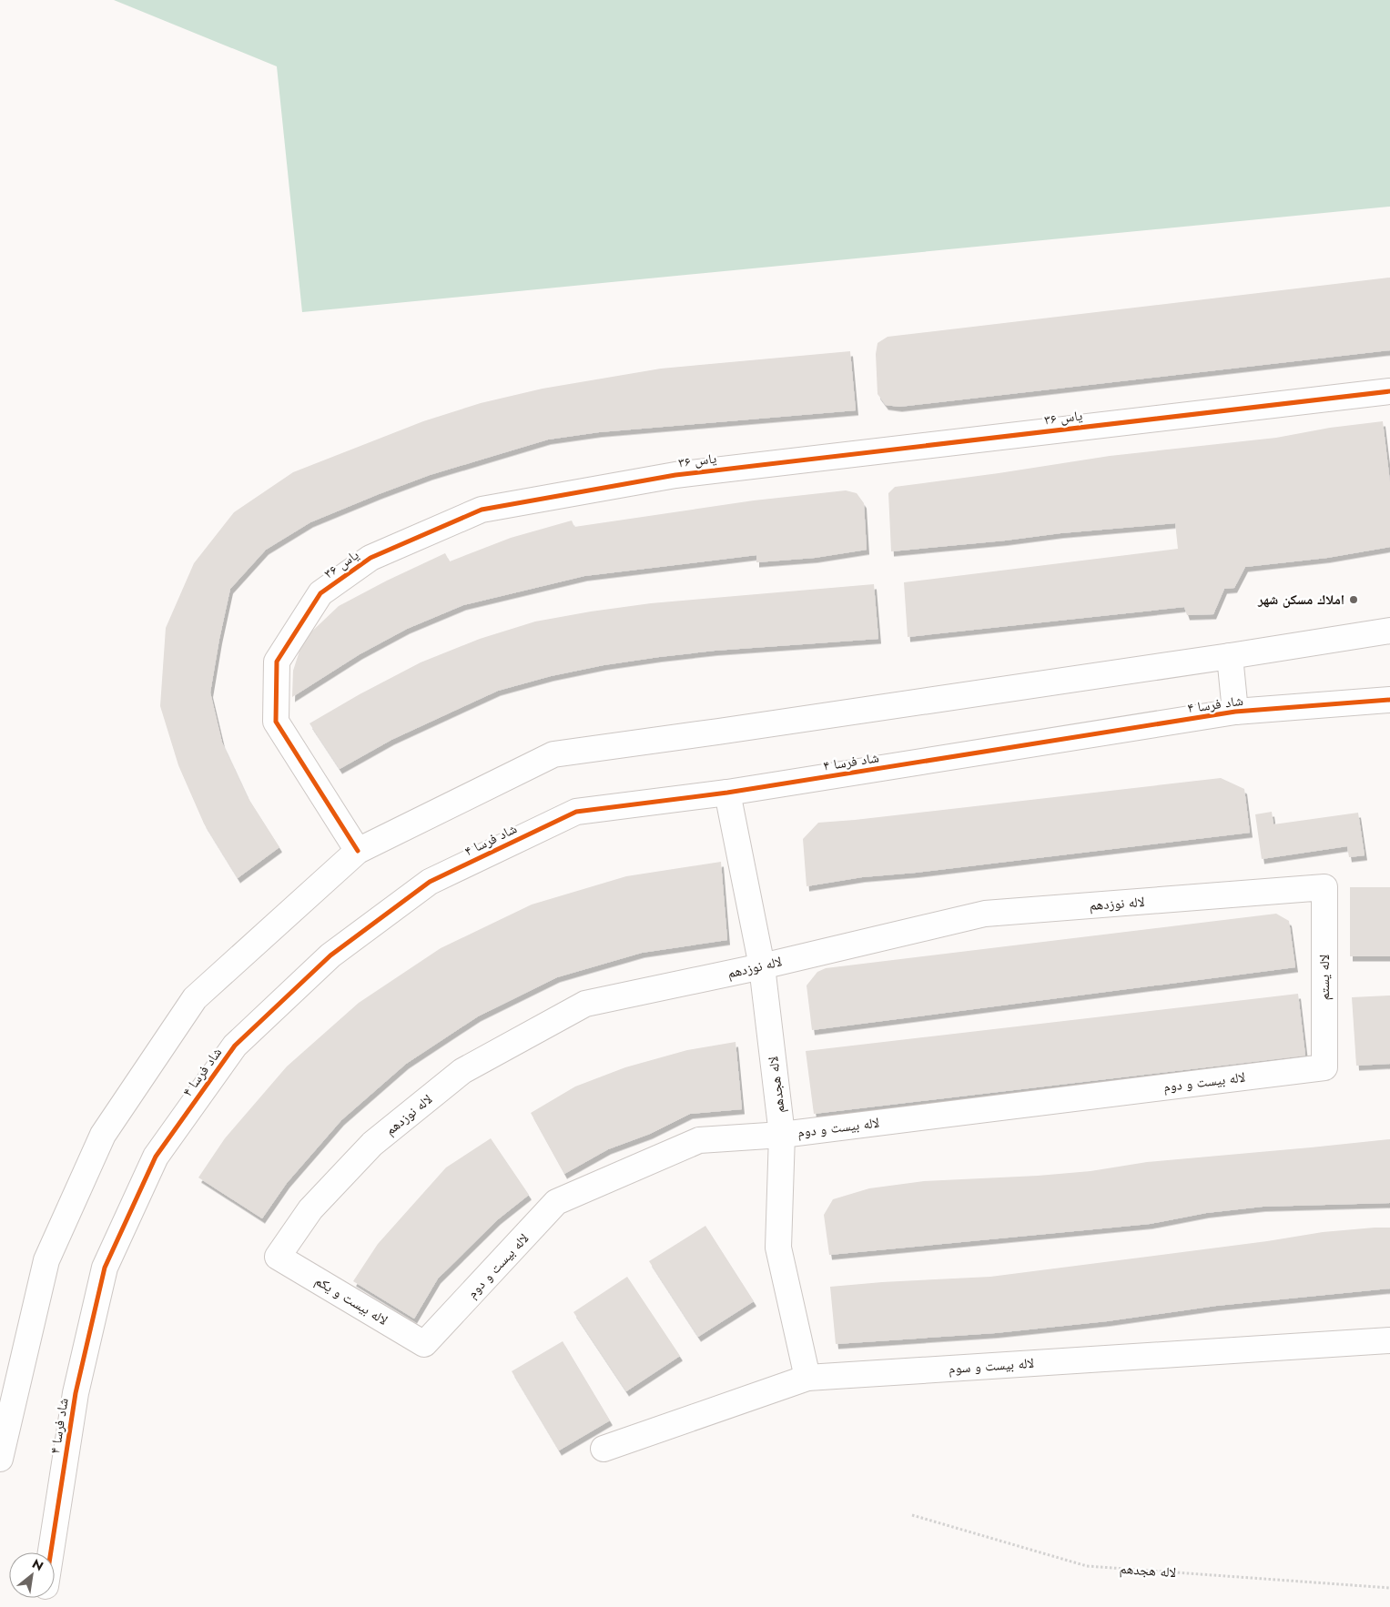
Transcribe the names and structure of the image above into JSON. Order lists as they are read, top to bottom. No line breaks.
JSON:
{"streets":{"street":["یاس ۳۶","شاد فرسا ۴","لاله نوزدهم","لاله یستم","لاله بیست و دوم","لاله هجدهم","لاله بیست و یکم","لاله بیست و سوم"]},"crossings":[["شاد فرسا ۴","لاله هجدهم"],["لاله نوزدهم","لاله یستم"],["لاله نوزدهم","لاله هجدهم"],["لاله نوزدهم","لاله بیست و یکم"],["لاله یستم","لاله بیست و دوم"],["لاله بیست و دوم","لاله هجدهم"],["لاله بیست و دوم","لاله بیست و یکم"],["لاله هجدهم","لاله بیست و سوم"]],"places":["املاك مسكن شهر"],"north":"top right"}
